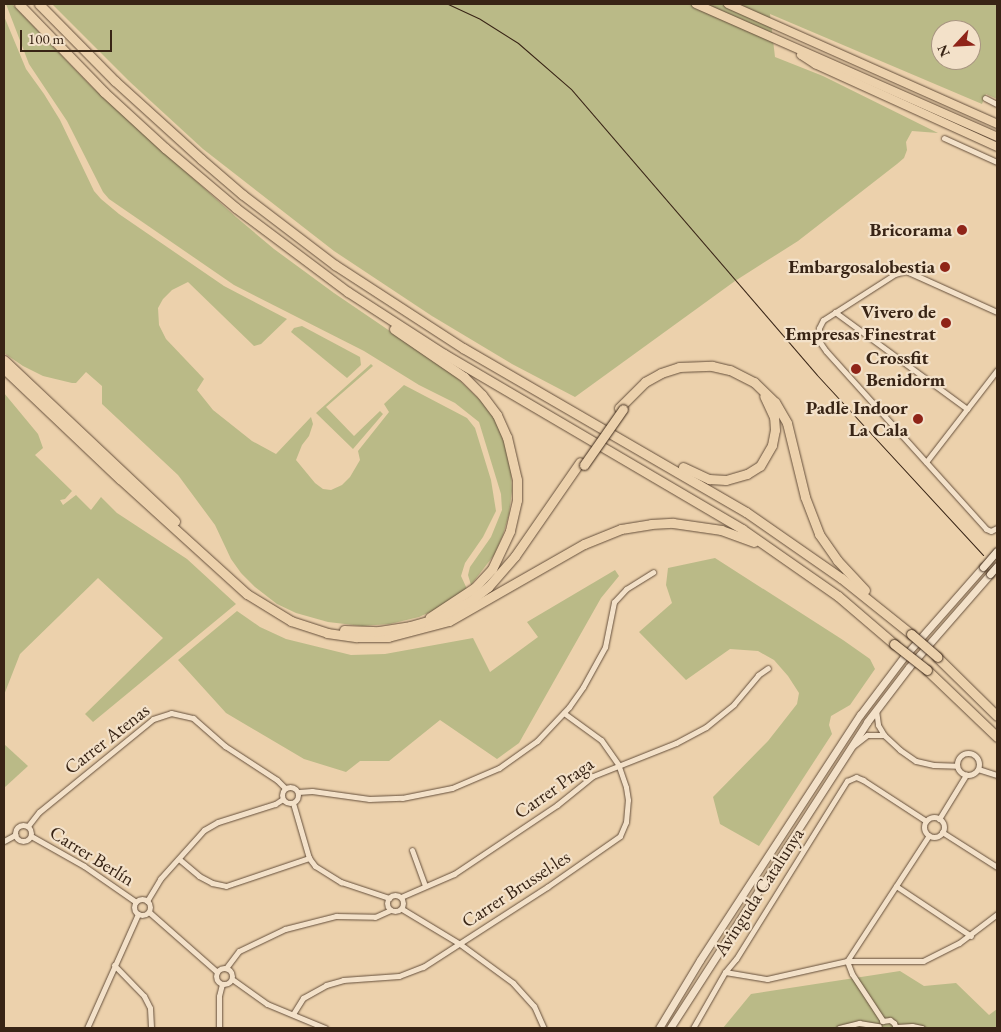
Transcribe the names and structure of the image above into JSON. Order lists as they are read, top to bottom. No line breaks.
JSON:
{"streets":{"street":["Carrer Atenas","Carrer Praga","Carrer Berlín","Carrer Brussel·les","Avinguda Catalunya"]},"crossings":[["Carrer Atenas","Carrer Berlín"],["Carrer Praga","Carrer Brussel·les"]],"places":["Bricorama","Embargosalobestia","Vivero de Empresas Finestrat","Crossfit Benidorm","Padle Indoor La Cala"],"scale_bar":"100 m","north":"bottom left"}
